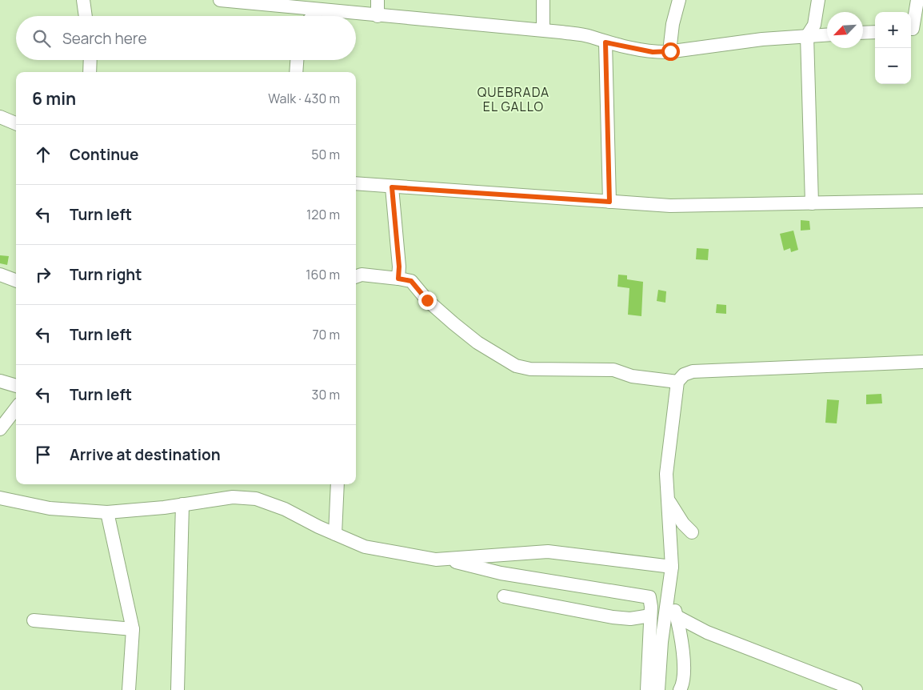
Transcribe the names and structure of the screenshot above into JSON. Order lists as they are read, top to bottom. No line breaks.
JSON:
{"districts":["QUEBRADA EL GALLO"],"north":"bottom left","page":{"map_buttons":["+","−"],"search":"Search here","heading":["6 min","Walk · 430 m"],"list":[["Continue","50 m"],["Turn left","120 m"],["Turn right","160 m"],["Turn left","70 m"],["Turn left","30 m"],"Arrive at destination"]}}
